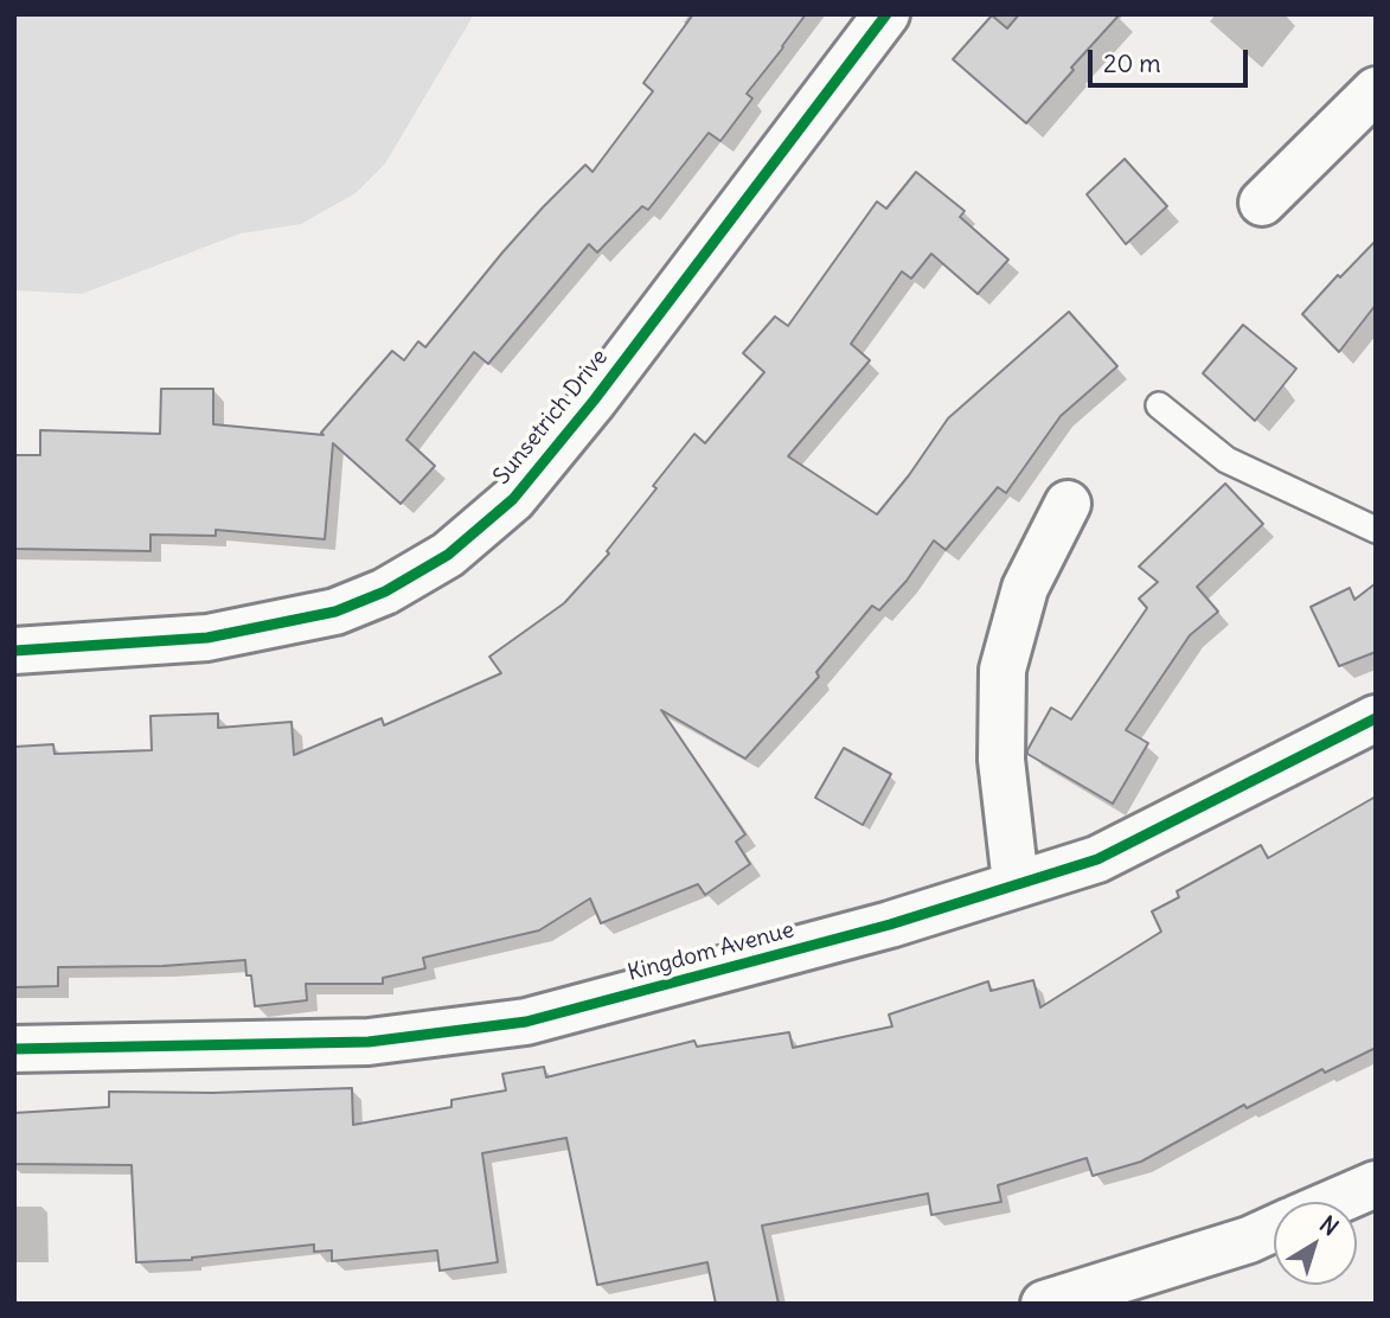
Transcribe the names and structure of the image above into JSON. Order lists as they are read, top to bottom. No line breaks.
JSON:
{"streets":{"street":["Sunsetrich Drive","Kingdom Avenue"]},"scale_bar":"20 m","north":"top right"}
